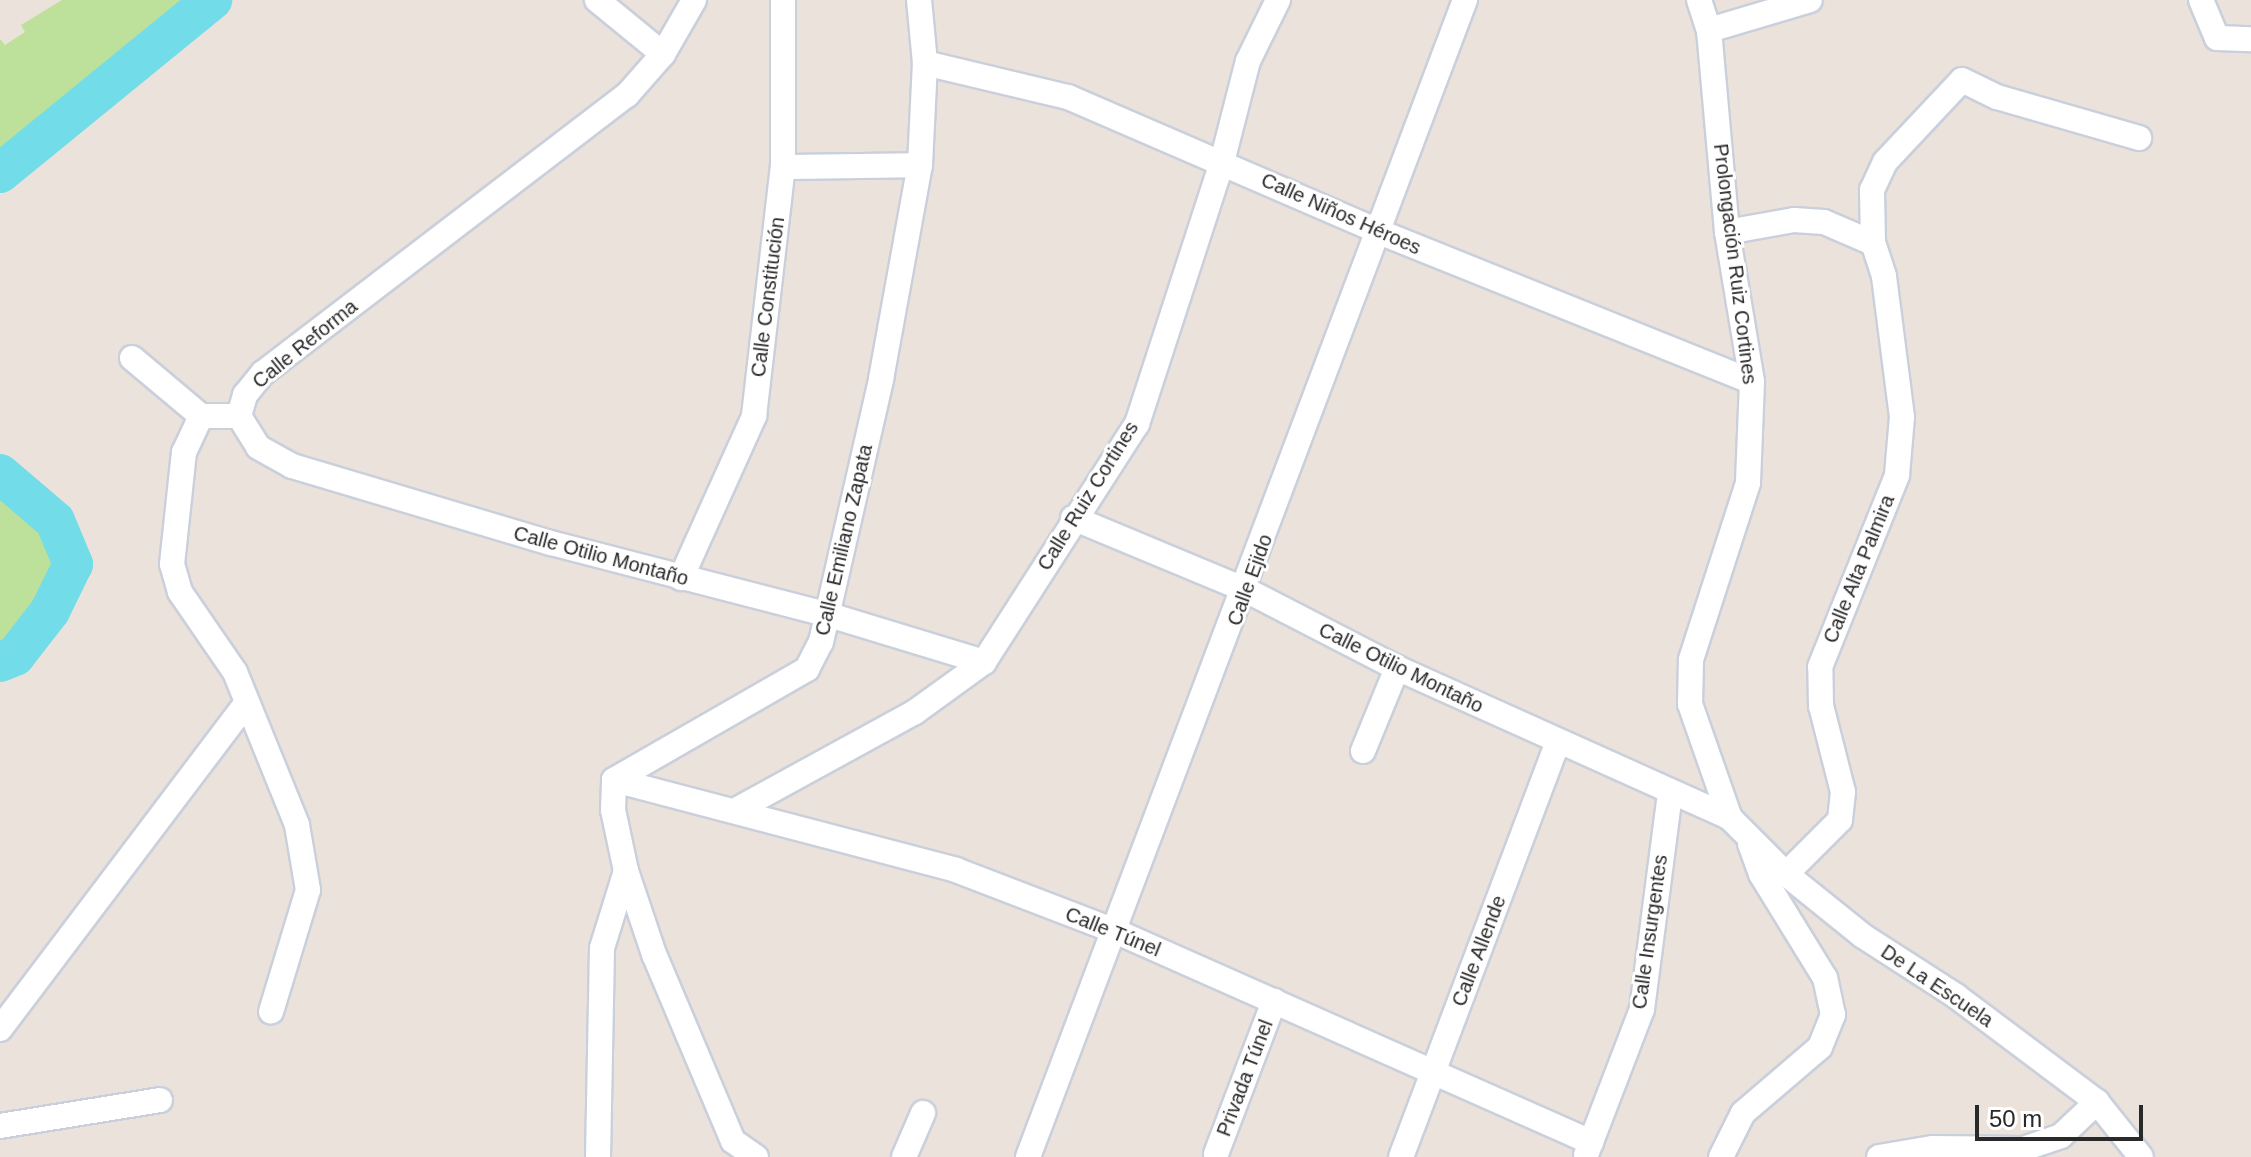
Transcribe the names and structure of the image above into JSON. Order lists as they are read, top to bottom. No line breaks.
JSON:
{"streets":{"street":["Calle Niños Héroes","Prolongación Ruiz Cortines","Calle Constitución","Calle Reforma","Calle Ruiz Cortines","Calle Emiliano Zapata","Calle Otilio Montaño","Calle Alta Palmira","Calle Ejido","Calle Túnel","Calle Insurgentes","Calle Allende","De La Escuela","Privada Túnel"]},"crossings":[["Calle Niños Héroes","Prolongación Ruiz Cortines"],["Calle Niños Héroes","Calle Ruiz Cortines"],["Calle Niños Héroes","Calle Emiliano Zapata"],["Calle Niños Héroes","Calle Ejido"],["Prolongación Ruiz Cortines","Calle Otilio Montaño"],["Prolongación Ruiz Cortines","De La Escuela"],["Calle Constitución","Calle Otilio Montaño"],["Calle Reforma","Calle Otilio Montaño"],["Calle Ruiz Cortines","Calle Otilio Montaño"],["Calle Ruiz Cortines","Calle Túnel"],["Calle Emiliano Zapata","Calle Otilio Montaño"],["Calle Emiliano Zapata","Calle Túnel"],["Calle Otilio Montaño","Calle Ejido"],["Calle Otilio Montaño","Calle Insurgentes"],["Calle Otilio Montaño","Calle Allende"],["Calle Otilio Montaño","De La Escuela"],["Calle Alta Palmira","De La Escuela"],["Calle Ejido","Calle Túnel"],["Calle Túnel","Calle Insurgentes"],["Calle Túnel","Calle Allende"],["Calle Túnel","Privada Túnel"]],"scale_bar":"50 m"}
